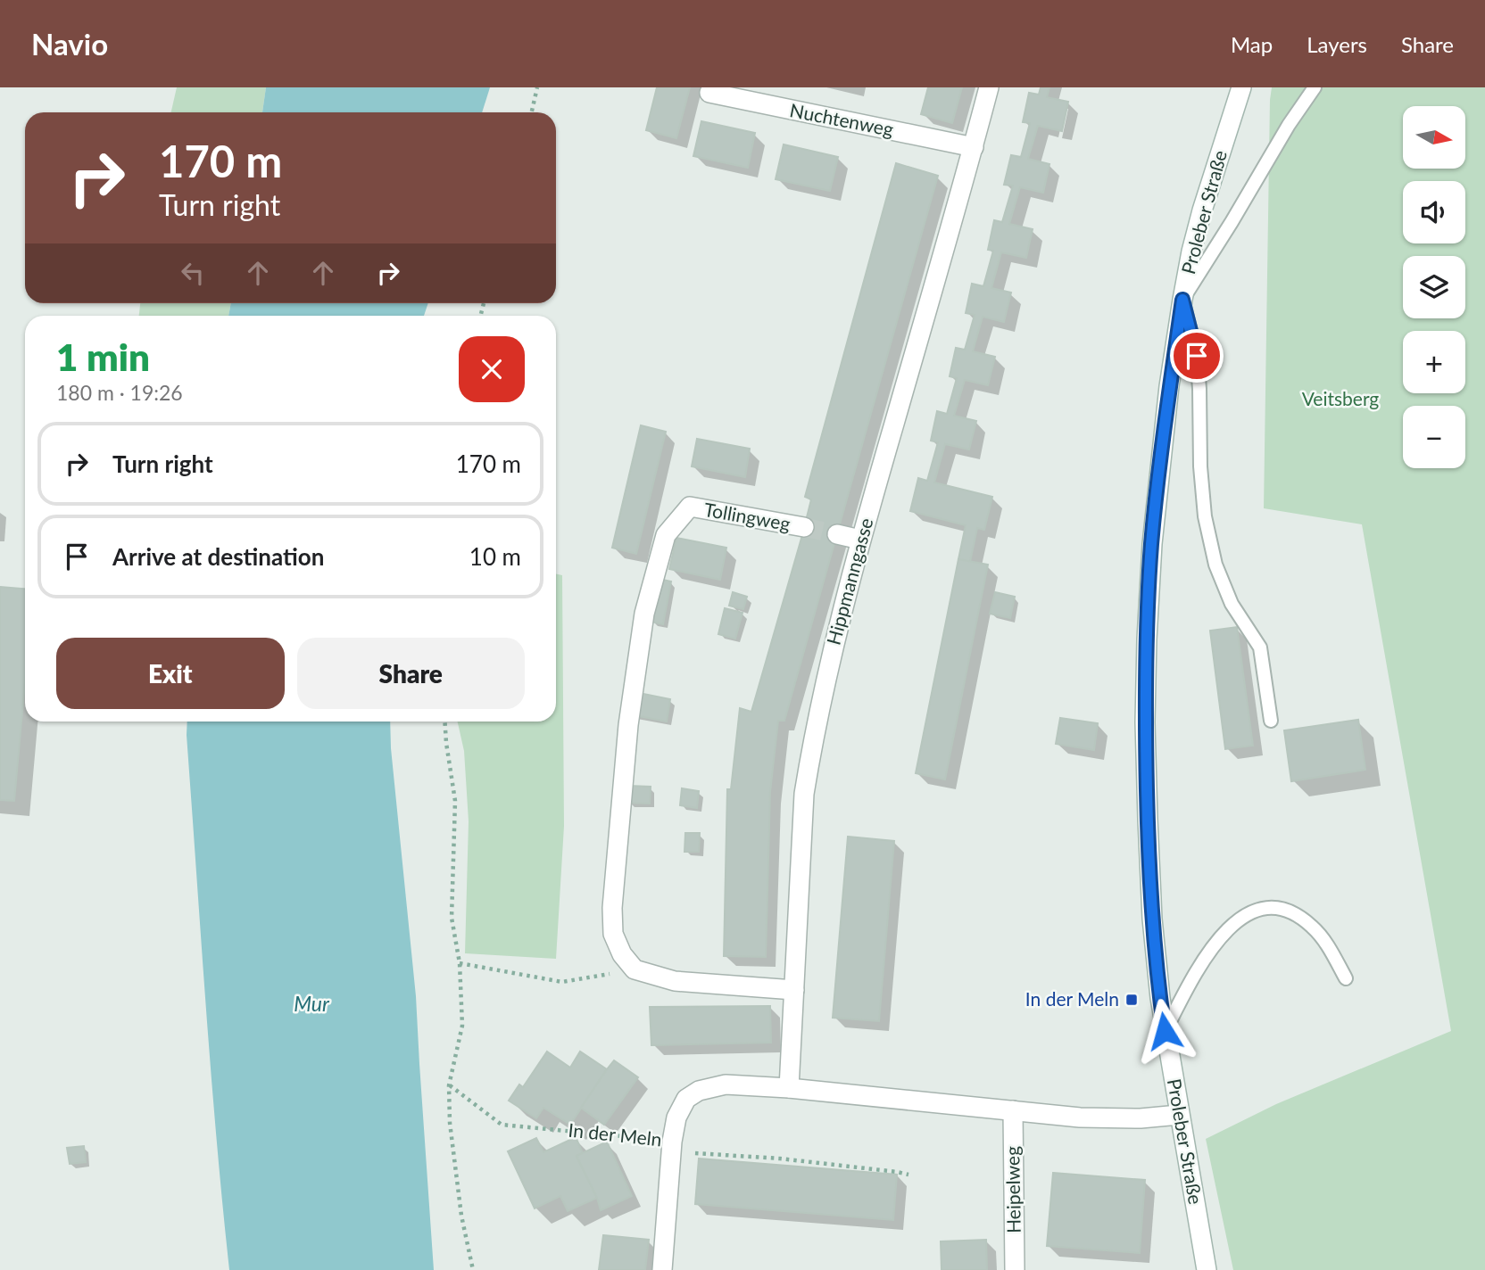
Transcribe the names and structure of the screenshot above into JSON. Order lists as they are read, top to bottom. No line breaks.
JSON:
{"streets":{"street":["Nuchtenweg","Proleber Straße","Tollingweg","Hippmanngasse","In der Meln","Heipelweg"]},"crossings":[["Nuchtenweg","Hippmanngasse"],["Proleber Straße","In der Meln"],["Hippmanngasse","In der Meln"],["In der Meln","Heipelweg"]],"water":["Mur"],"parks":["Veitsberg"],"places":{"transit":["In der Meln"]},"north":"right","page":{"header":"Navio","nav":["Map","Layers","Share"],"map_buttons":["+","−"],"turn":["170 m","Turn right"],"heading":["1 min","180 m · 19:26"],"list":[{"name":"Turn right","value":"170 m"},{"name":"Arrive at destination","value":"10 m"}],"buttons":["Exit","Share"]}}
